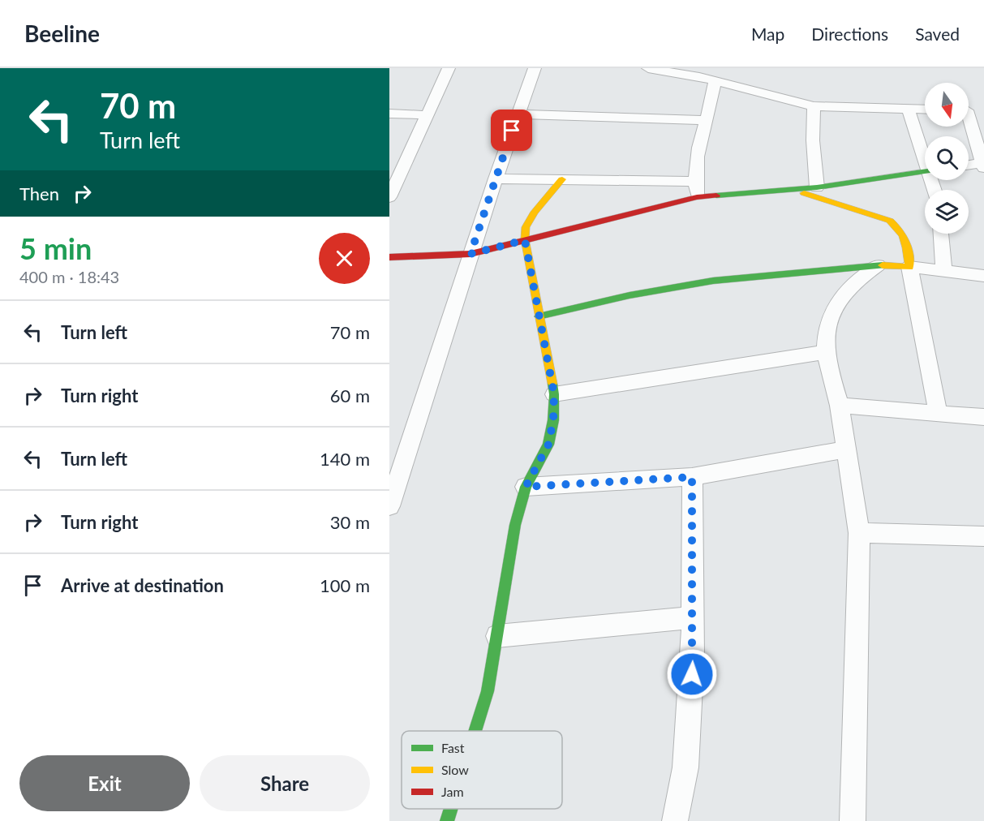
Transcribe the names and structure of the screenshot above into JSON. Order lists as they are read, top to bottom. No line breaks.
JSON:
{"legend":["Fast","Slow","Jam"],"north":"bottom","page":{"header":"Beeline","nav":["Map","Directions","Saved"],"turn":["70 m","Turn left"],"then":"Then","heading":["5 min","400 m · 18:43"],"list":[{"name":"Turn left","value":"70 m"},{"name":"Turn right","value":"60 m"},{"name":"Turn left","value":"140 m"},{"name":"Turn right","value":"30 m"},{"name":"Arrive at destination","value":"100 m"}],"buttons":["Exit","Share"]}}
